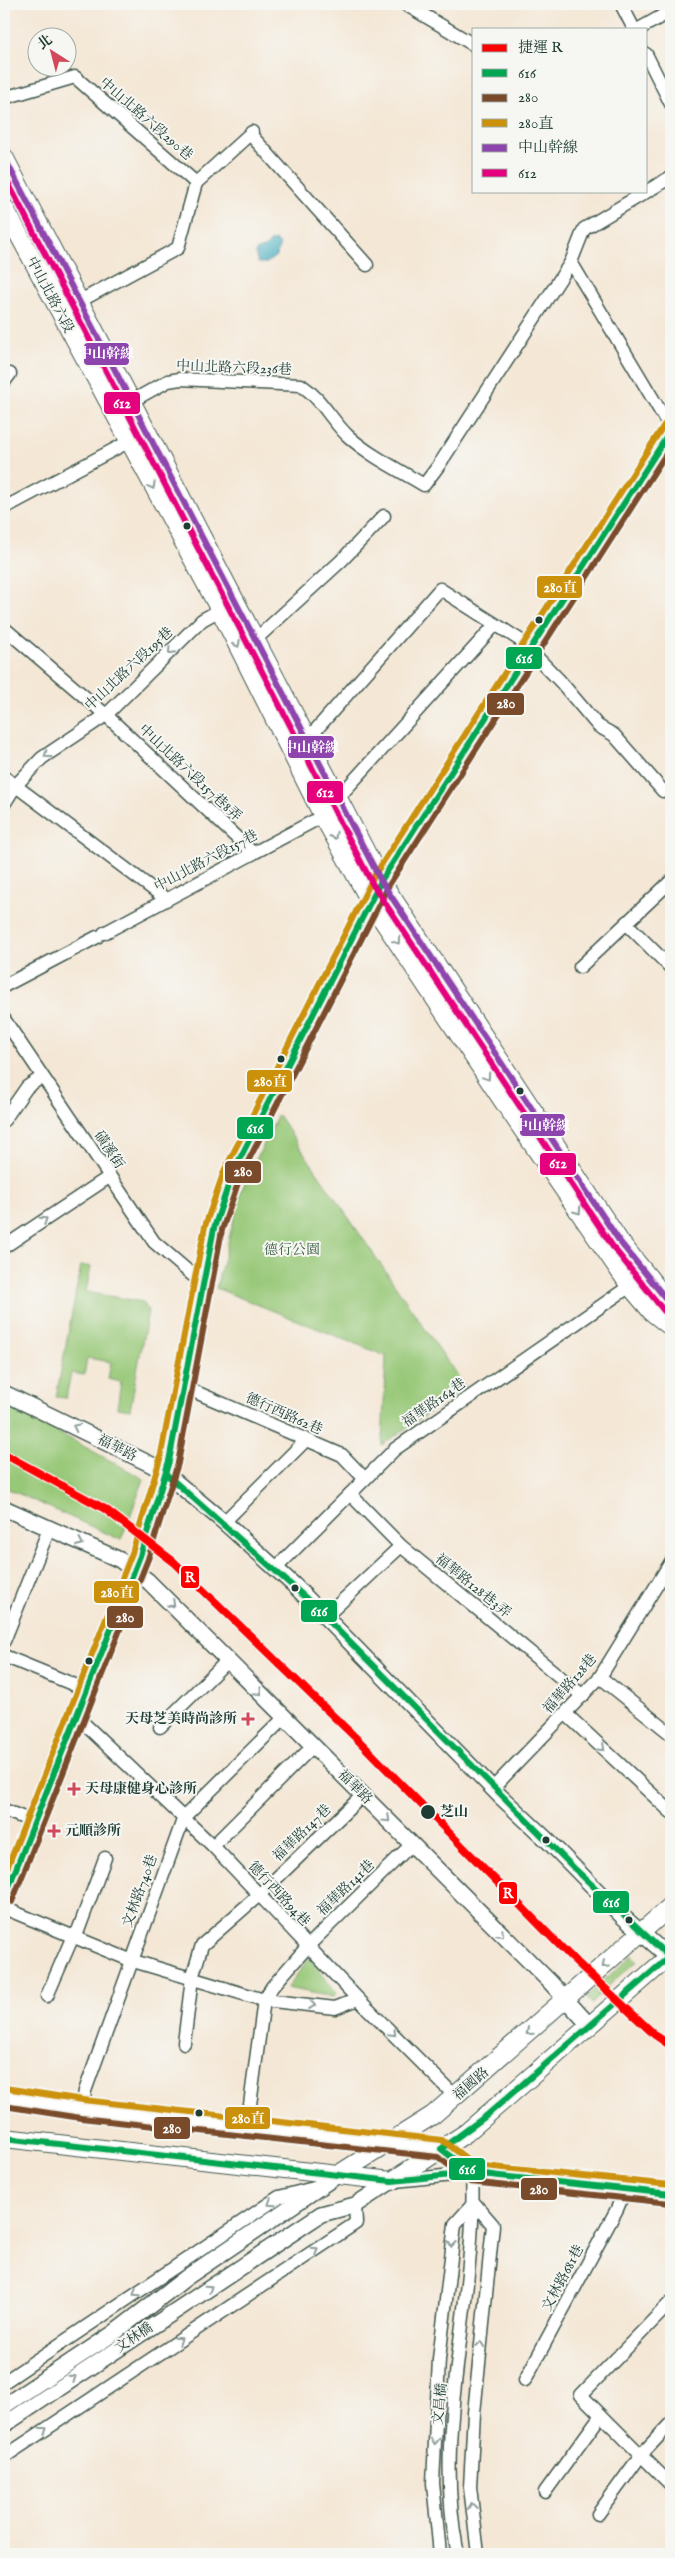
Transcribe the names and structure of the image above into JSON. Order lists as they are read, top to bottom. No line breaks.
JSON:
{"streets":{"main road":["中山北路六段","福國路"],"street":["中山北路六段290巷","中山北路六段236巷","中山北路六段195巷","中山北路六段157巷8弄","中山北路六段157巷","磺溪街","福華路164巷","德行西路62巷","福華路","福華路128巷3弄","福華路128巷","福華路147巷","福華路141巷","文林路740巷","德行西路94巷","文林路681巷","文林橋","文昌橋"]},"crossings":[["中山北路六段","中山北路六段236巷"],["中山北路六段","中山北路六段195巷"],["中山北路六段","中山北路六段157巷"],["中山北路六段","福華路164巷"],["中山北路六段195巷","中山北路六段157巷8弄"],["中山北路六段157巷8弄","中山北路六段157巷"],["福華路164巷","德行西路62巷"],["福華路164巷","福華路"],["福華路164巷","福華路128巷3弄"],["福華路","福華路128巷"],["福華路","福華路147巷"],["福華路","福華路141巷"],["福華路","文林路740巷"],["福華路","福國路"],["福華路128巷3弄","福華路128巷"],["福華路147巷","德行西路94巷"],["福華路141巷","德行西路94巷"],["文林路740巷","德行西路94巷"],["德行西路94巷","福國路"],["福國路","文林橋"]],"one_way":["中山北路六段195巷"],"parks":["德行公園"],"places":{"health":["天母芝美時尚診所","天母康健身心診所","元順診所"],"other":["芝山"]},"lines":["transit line 中山幹線","transit line 612","transit line 280直","transit line 616","transit line 280","metro line R"],"legend":["捷運 R","616","280","280直","中山幹線","612"],"north":"top left"}
